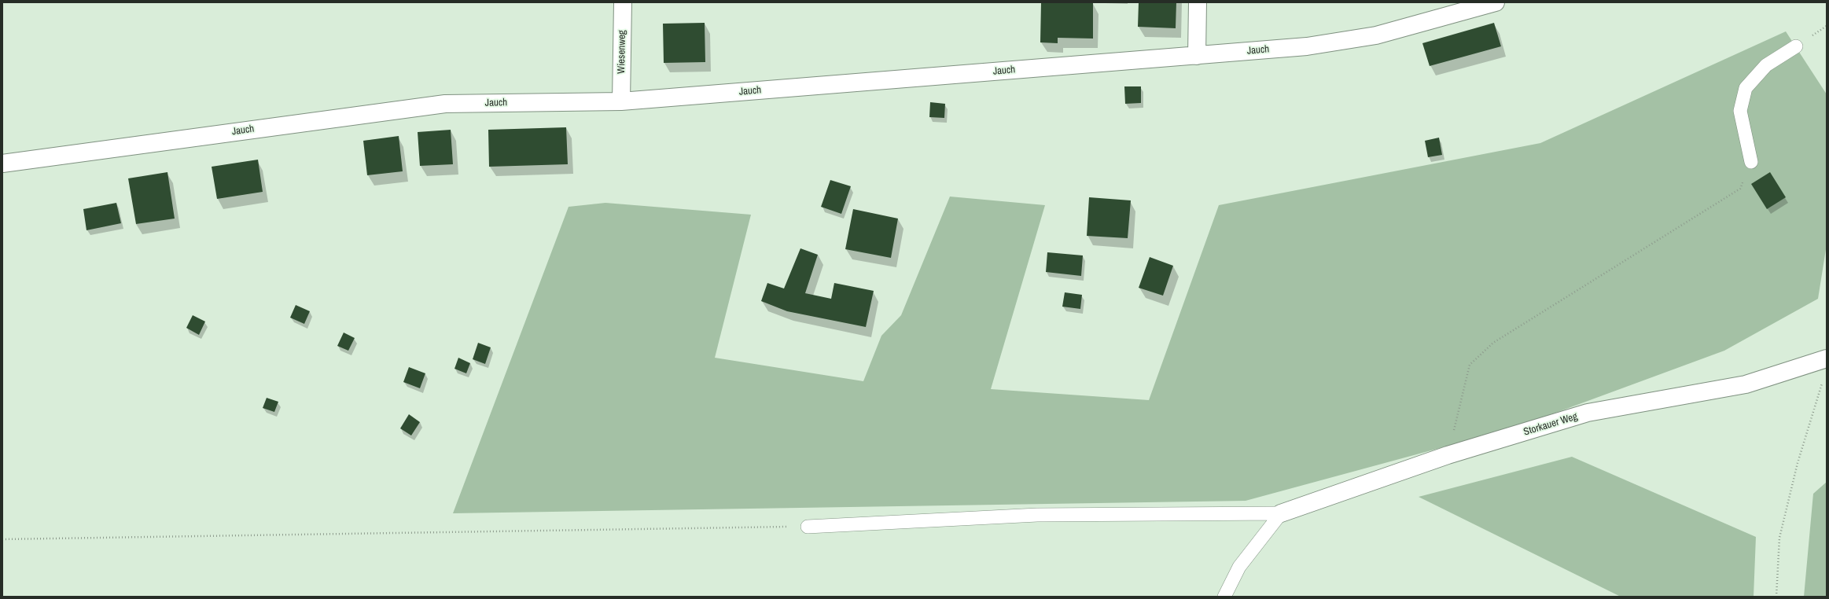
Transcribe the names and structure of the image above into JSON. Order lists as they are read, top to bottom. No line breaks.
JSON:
{"streets":{"street":["Jauch","Wiesenweg","Storkauer Weg"]},"crossings":[["Jauch","Wiesenweg"]]}
